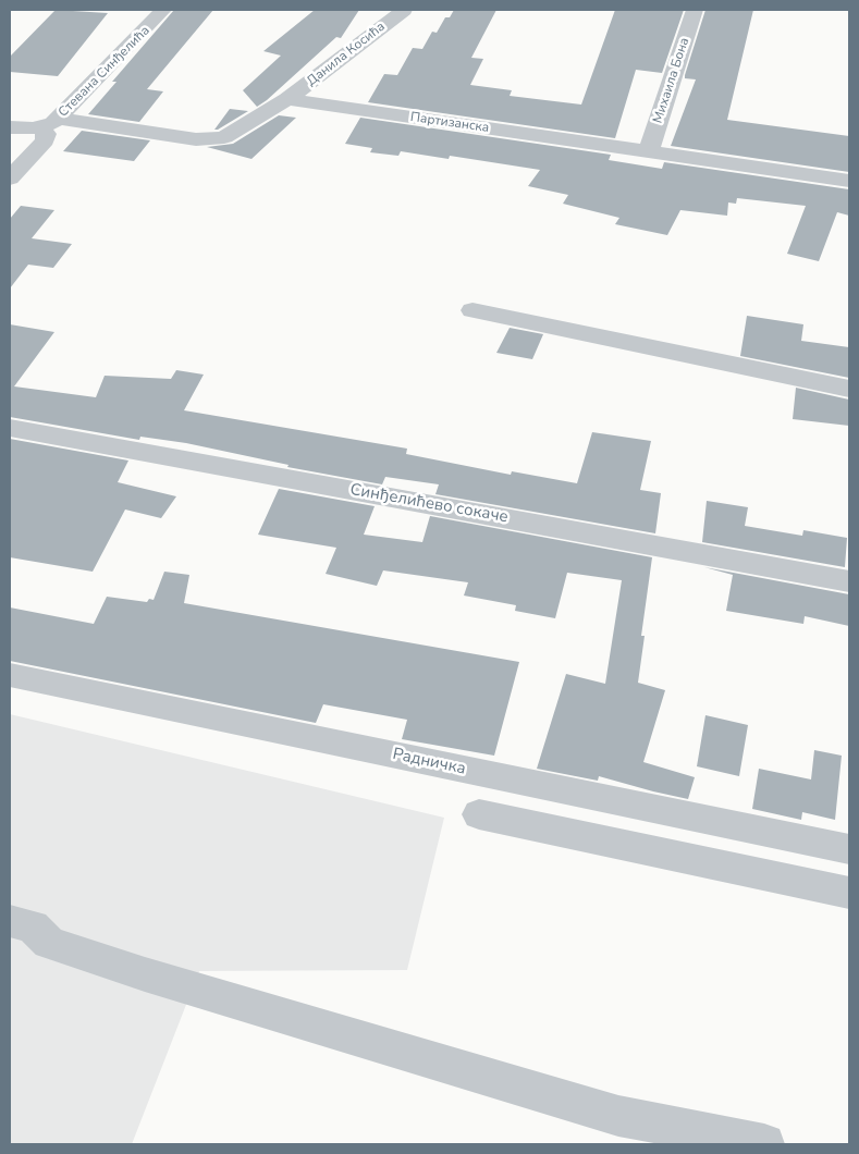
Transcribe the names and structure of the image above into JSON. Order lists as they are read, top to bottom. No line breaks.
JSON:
{"streets":{"street":["Данила Косића","Стевана Синђелића","Михаила Бона","Партизанска","Синђелићево сокаче","Радничка"]},"crossings":[["Данила Косића","Партизанска"],["Михаила Бона","Партизанска"]]}
